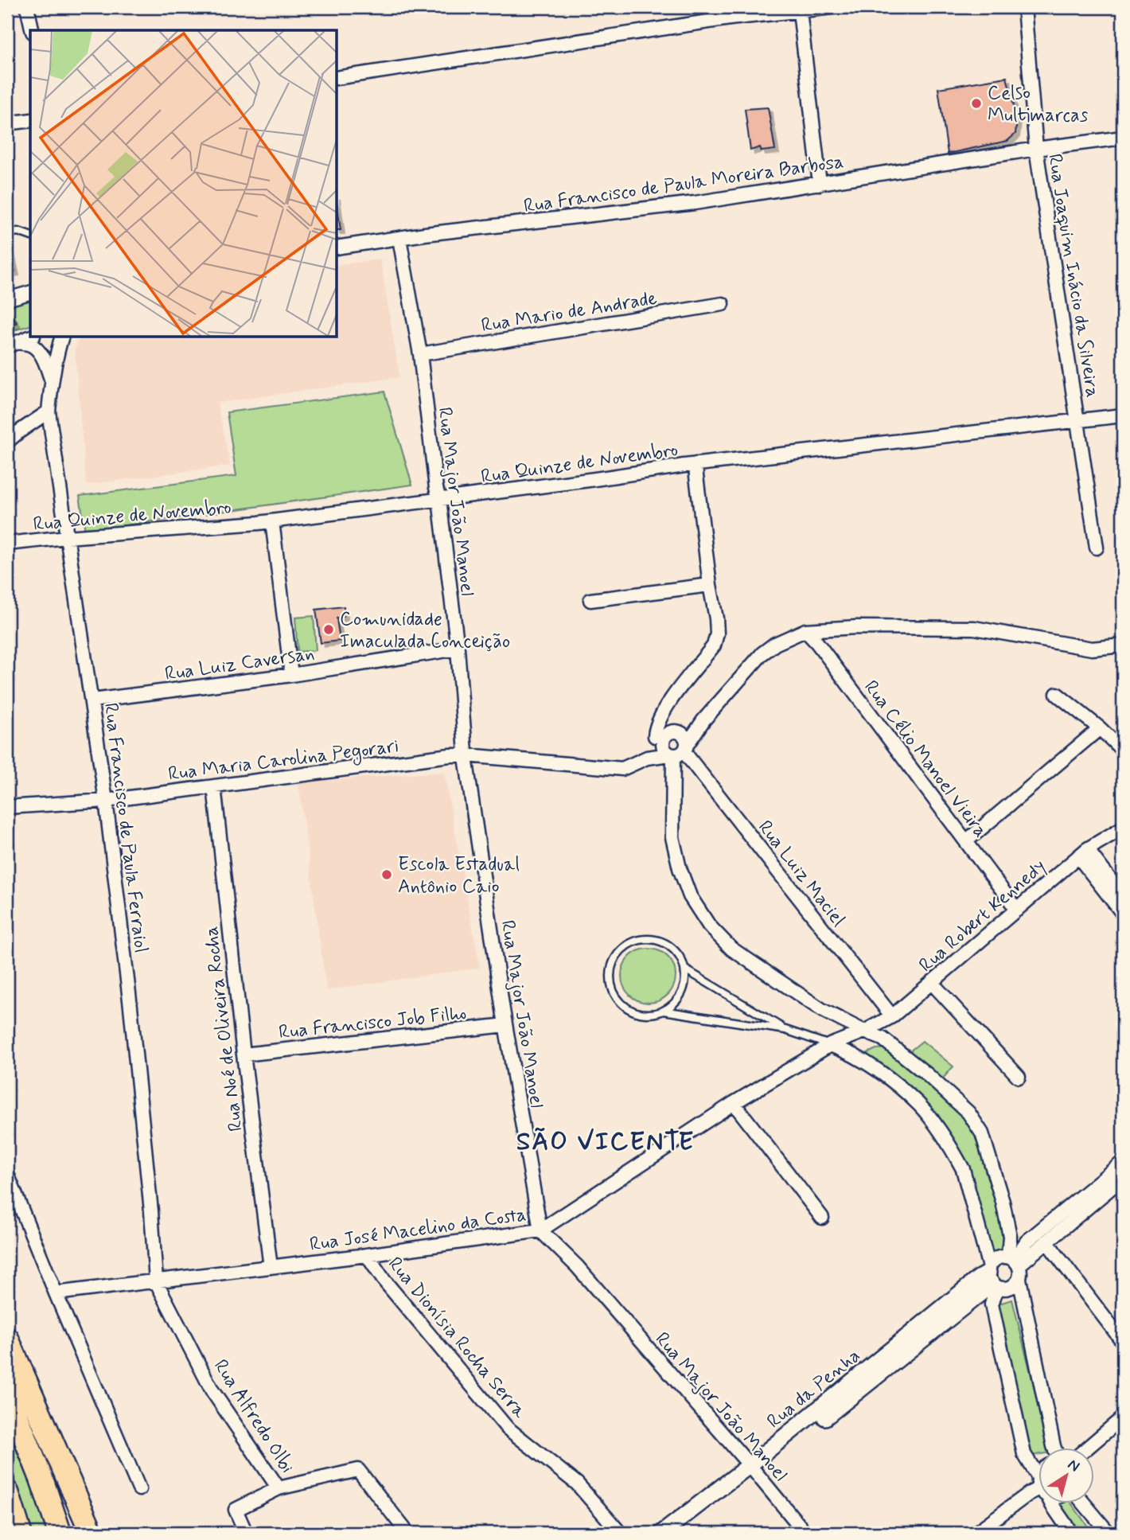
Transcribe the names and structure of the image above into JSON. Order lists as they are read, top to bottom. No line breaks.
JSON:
{"streets":{"street":["Rua Francisco de Paula Moreira Barbosa","Rua Joaquim Inácio da Silveira","Rua Mario de Andrade","Rua Quinze de Novembro","Rua Major João Manoel","Rua Luiz Caversan","Rua Célio Manoel Vieira","Rua Maria Carolina Pegorari","Rua Francisco de Paula Ferraiol","Rua Luiz Maciel","Rua Robert Kennedy","Rua Francisco Job Filho","Rua Noé de Oliveira Rocha","Rua José Macelino da Costa","Rua Dionísia Rocha Serra","Rua da Penha","Rua Alfredo Olbi"]},"crossings":[["Rua Francisco de Paula Moreira Barbosa","Rua Joaquim Inácio da Silveira"],["Rua Francisco de Paula Moreira Barbosa","Rua Major João Manoel"],["Rua Joaquim Inácio da Silveira","Rua Quinze de Novembro"],["Rua Mario de Andrade","Rua Major João Manoel"],["Rua Quinze de Novembro","Rua Major João Manoel"],["Rua Quinze de Novembro","Rua Francisco de Paula Ferraiol"],["Rua Major João Manoel","Rua Luiz Caversan"],["Rua Major João Manoel","Rua Maria Carolina Pegorari"],["Rua Major João Manoel","Rua Francisco Job Filho"],["Rua Major João Manoel","Rua José Macelino da Costa"],["Rua Major João Manoel","Rua da Penha"],["Rua Luiz Caversan","Rua Francisco de Paula Ferraiol"],["Rua Célio Manoel Vieira","Rua Robert Kennedy"],["Rua Maria Carolina Pegorari","Rua Francisco de Paula Ferraiol"],["Rua Maria Carolina Pegorari","Rua Luiz Maciel"],["Rua Maria Carolina Pegorari","Rua Noé de Oliveira Rocha"],["Rua Francisco de Paula Ferraiol","Rua José Macelino da Costa"],["Rua Francisco de Paula Ferraiol","Rua Alfredo Olbi"],["Rua Luiz Maciel","Rua Robert Kennedy"],["Rua Robert Kennedy","Rua José Macelino da Costa"],["Rua Francisco Job Filho","Rua Noé de Oliveira Rocha"],["Rua Noé de Oliveira Rocha","Rua José Macelino da Costa"],["Rua José Macelino da Costa","Rua Dionísia Rocha Serra"],["Rua José Macelino da Costa","Rua Alfredo Olbi"]],"districts":["SÃO VICENTE"],"places":["Celso Multimarcas","Comunidade Imaculada Conceição","Escola Estadual Antônio Caio"],"north":"top right"}
